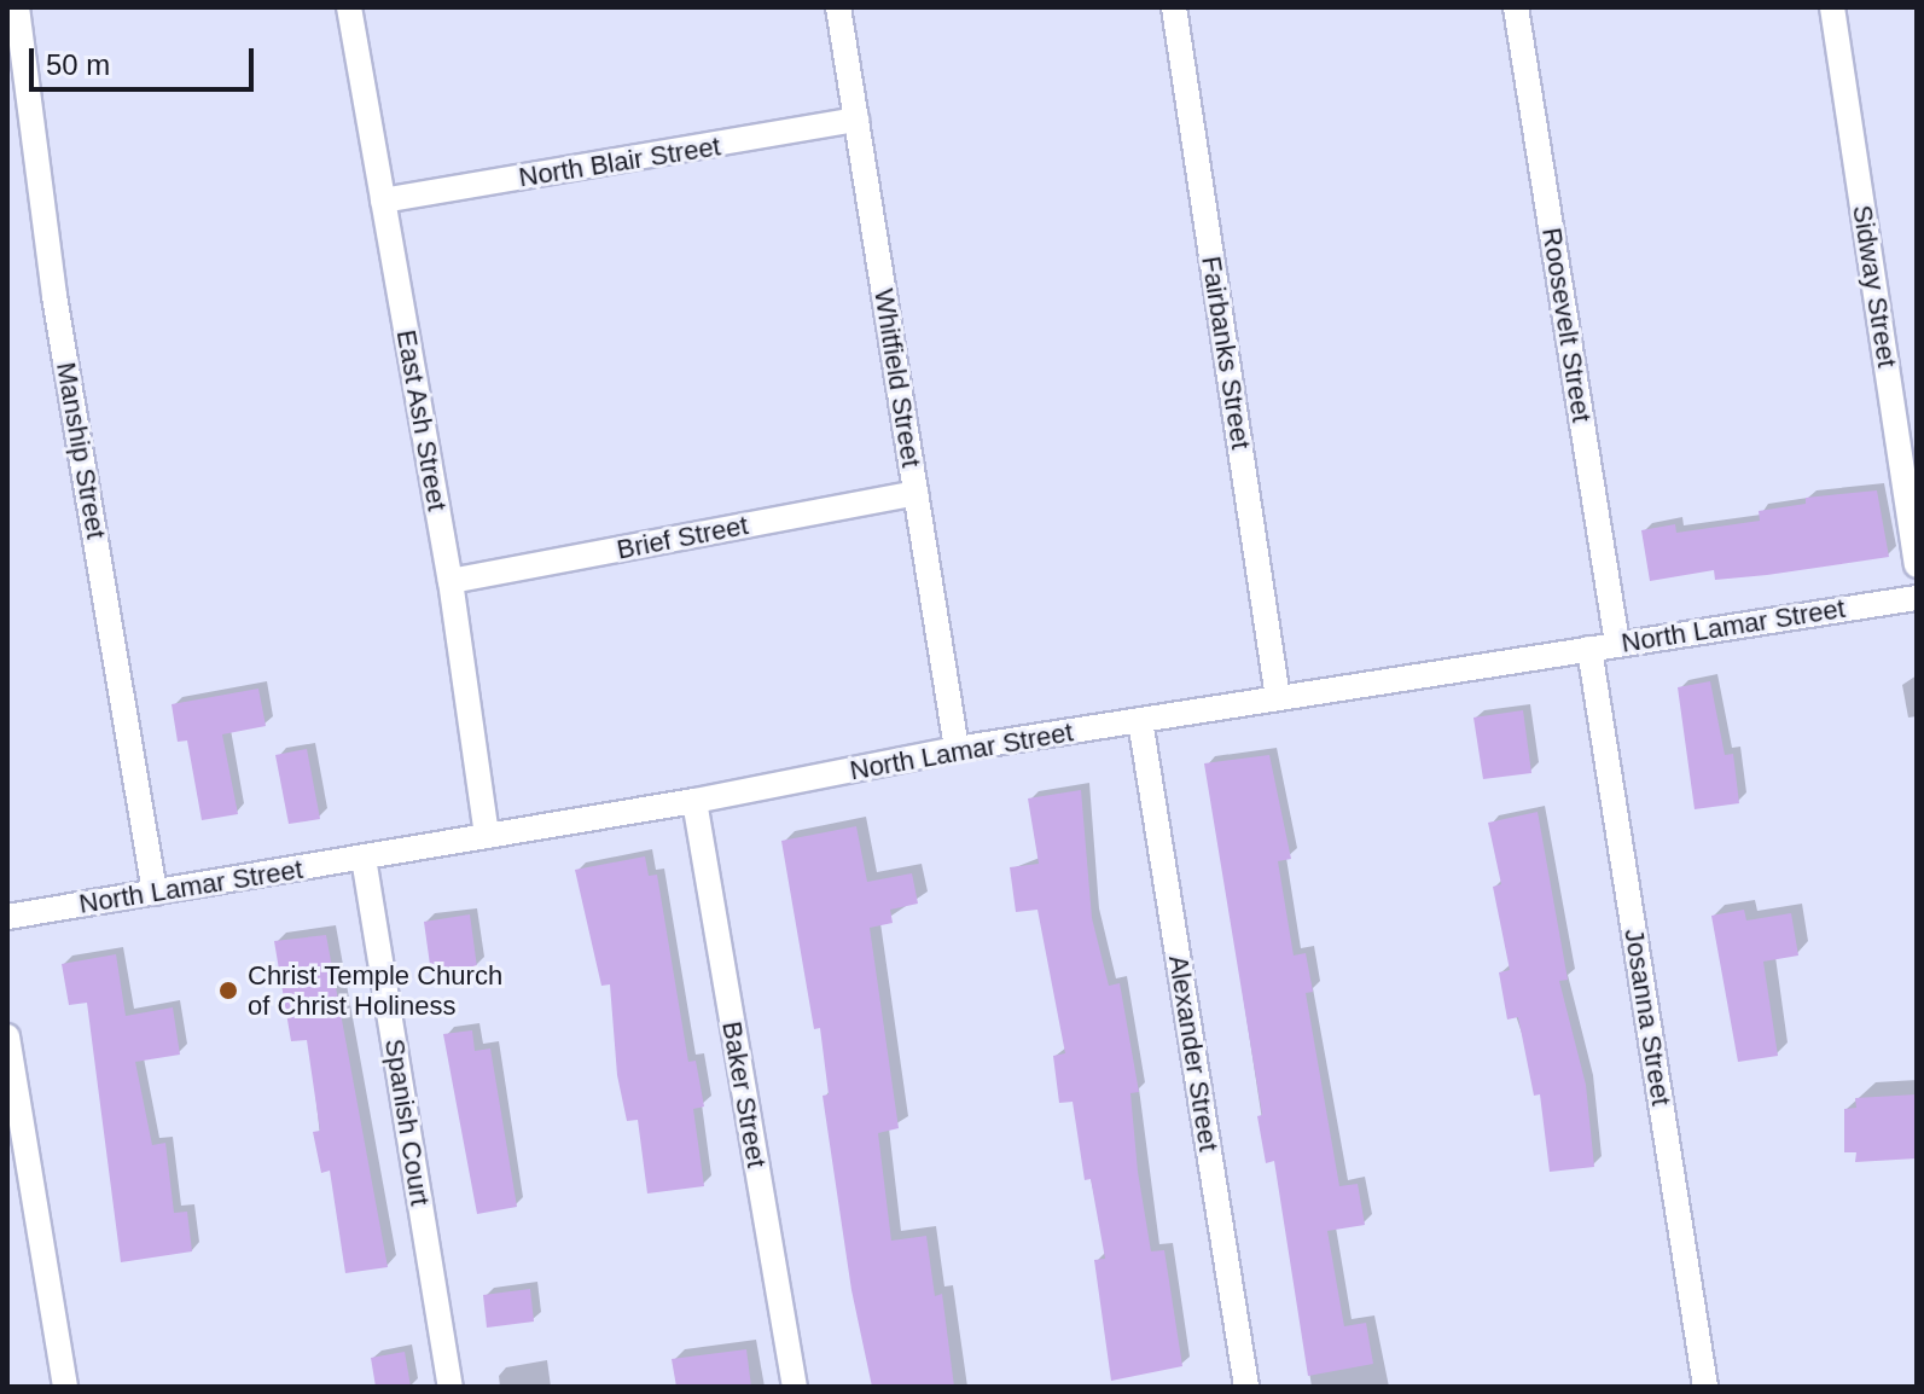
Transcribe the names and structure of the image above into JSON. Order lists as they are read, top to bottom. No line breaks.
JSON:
{"streets":{"street":["North Blair Street","Sidway Street","Roosevelt Street","Fairbanks Street","Whitfield Street","East Ash Street","Manship Street","Brief Street","North Lamar Street","Josanna Street","Alexander Street","Baker Street","Spanish Court"]},"crossings":[["North Blair Street","Whitfield Street"],["North Blair Street","East Ash Street"],["Roosevelt Street","North Lamar Street"],["Fairbanks Street","North Lamar Street"],["Whitfield Street","Brief Street"],["Whitfield Street","North Lamar Street"],["East Ash Street","Brief Street"],["East Ash Street","North Lamar Street"],["Manship Street","North Lamar Street"],["North Lamar Street","Josanna Street"],["North Lamar Street","Alexander Street"],["North Lamar Street","Baker Street"],["North Lamar Street","Spanish Court"]],"places":["Christ Temple Church of Christ Holiness"],"scale_bar":"50 m"}
